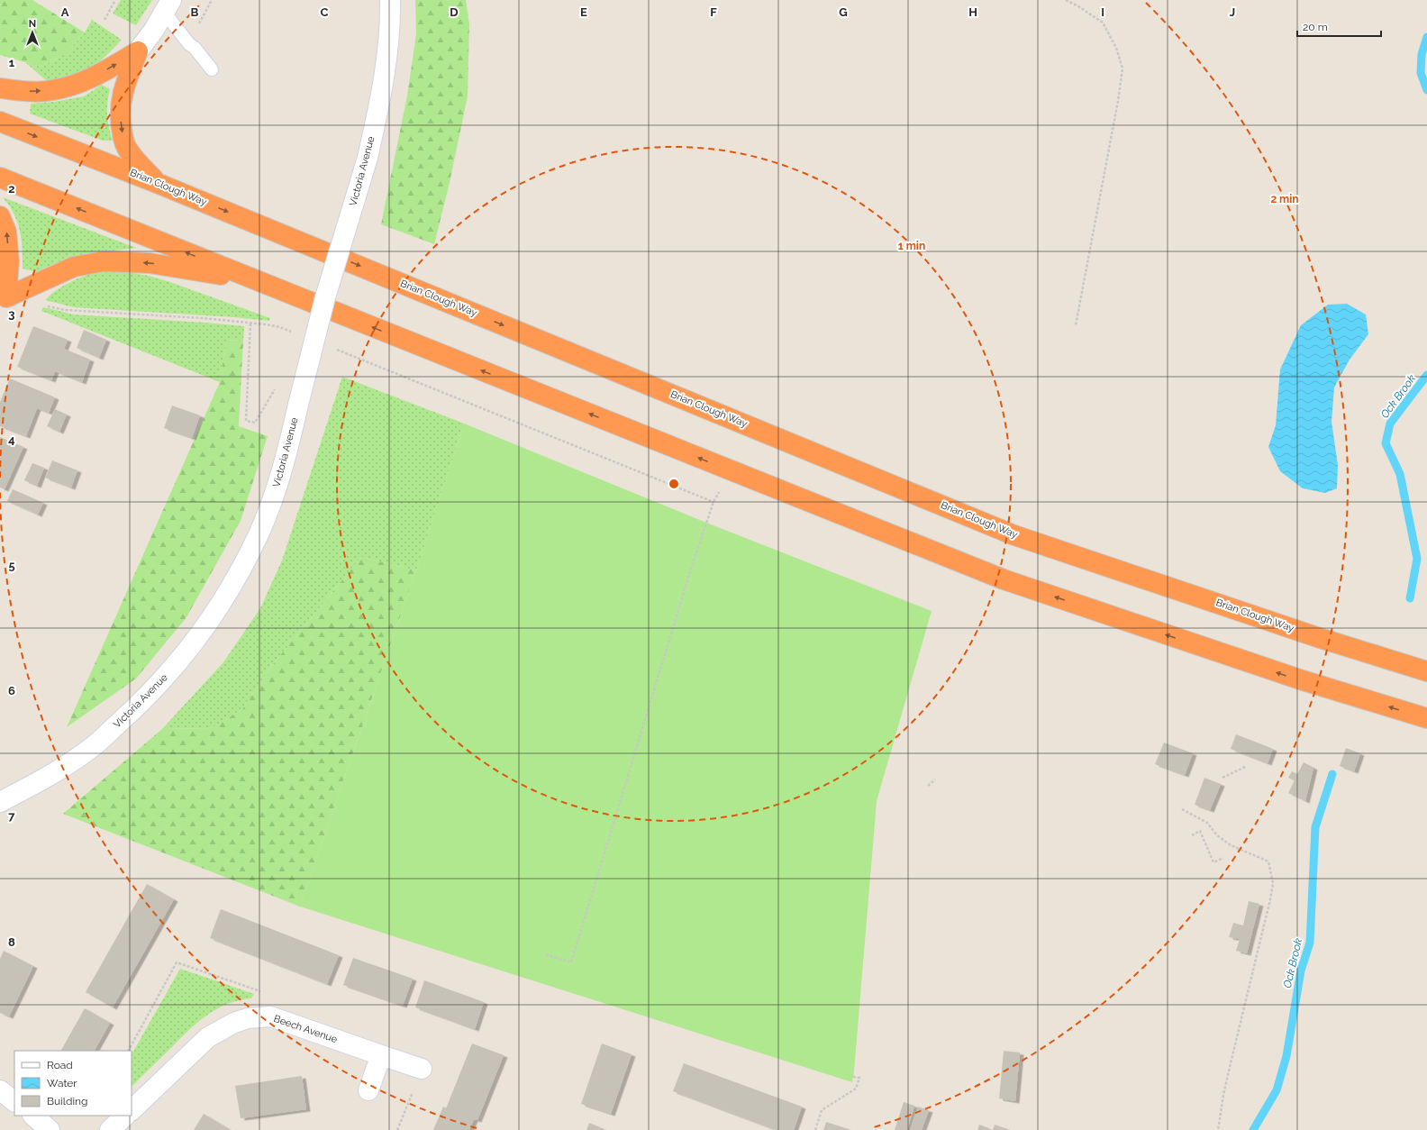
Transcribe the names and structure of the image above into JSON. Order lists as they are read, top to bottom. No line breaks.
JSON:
{"streets":{"highway":["Brian Clough Way"],"street":["Victoria Avenue","Beech Avenue"]},"water":["Ock Brook"],"legend":["Road","Water","Building"],"scale_bar":"20 m","north":"top","grid":{"columns":["A","B","C","D","E","F","G","H","I","J"],"rows":["1","2","3","4","5","6","7","8"]},"rings":["2 min","1 min"]}
